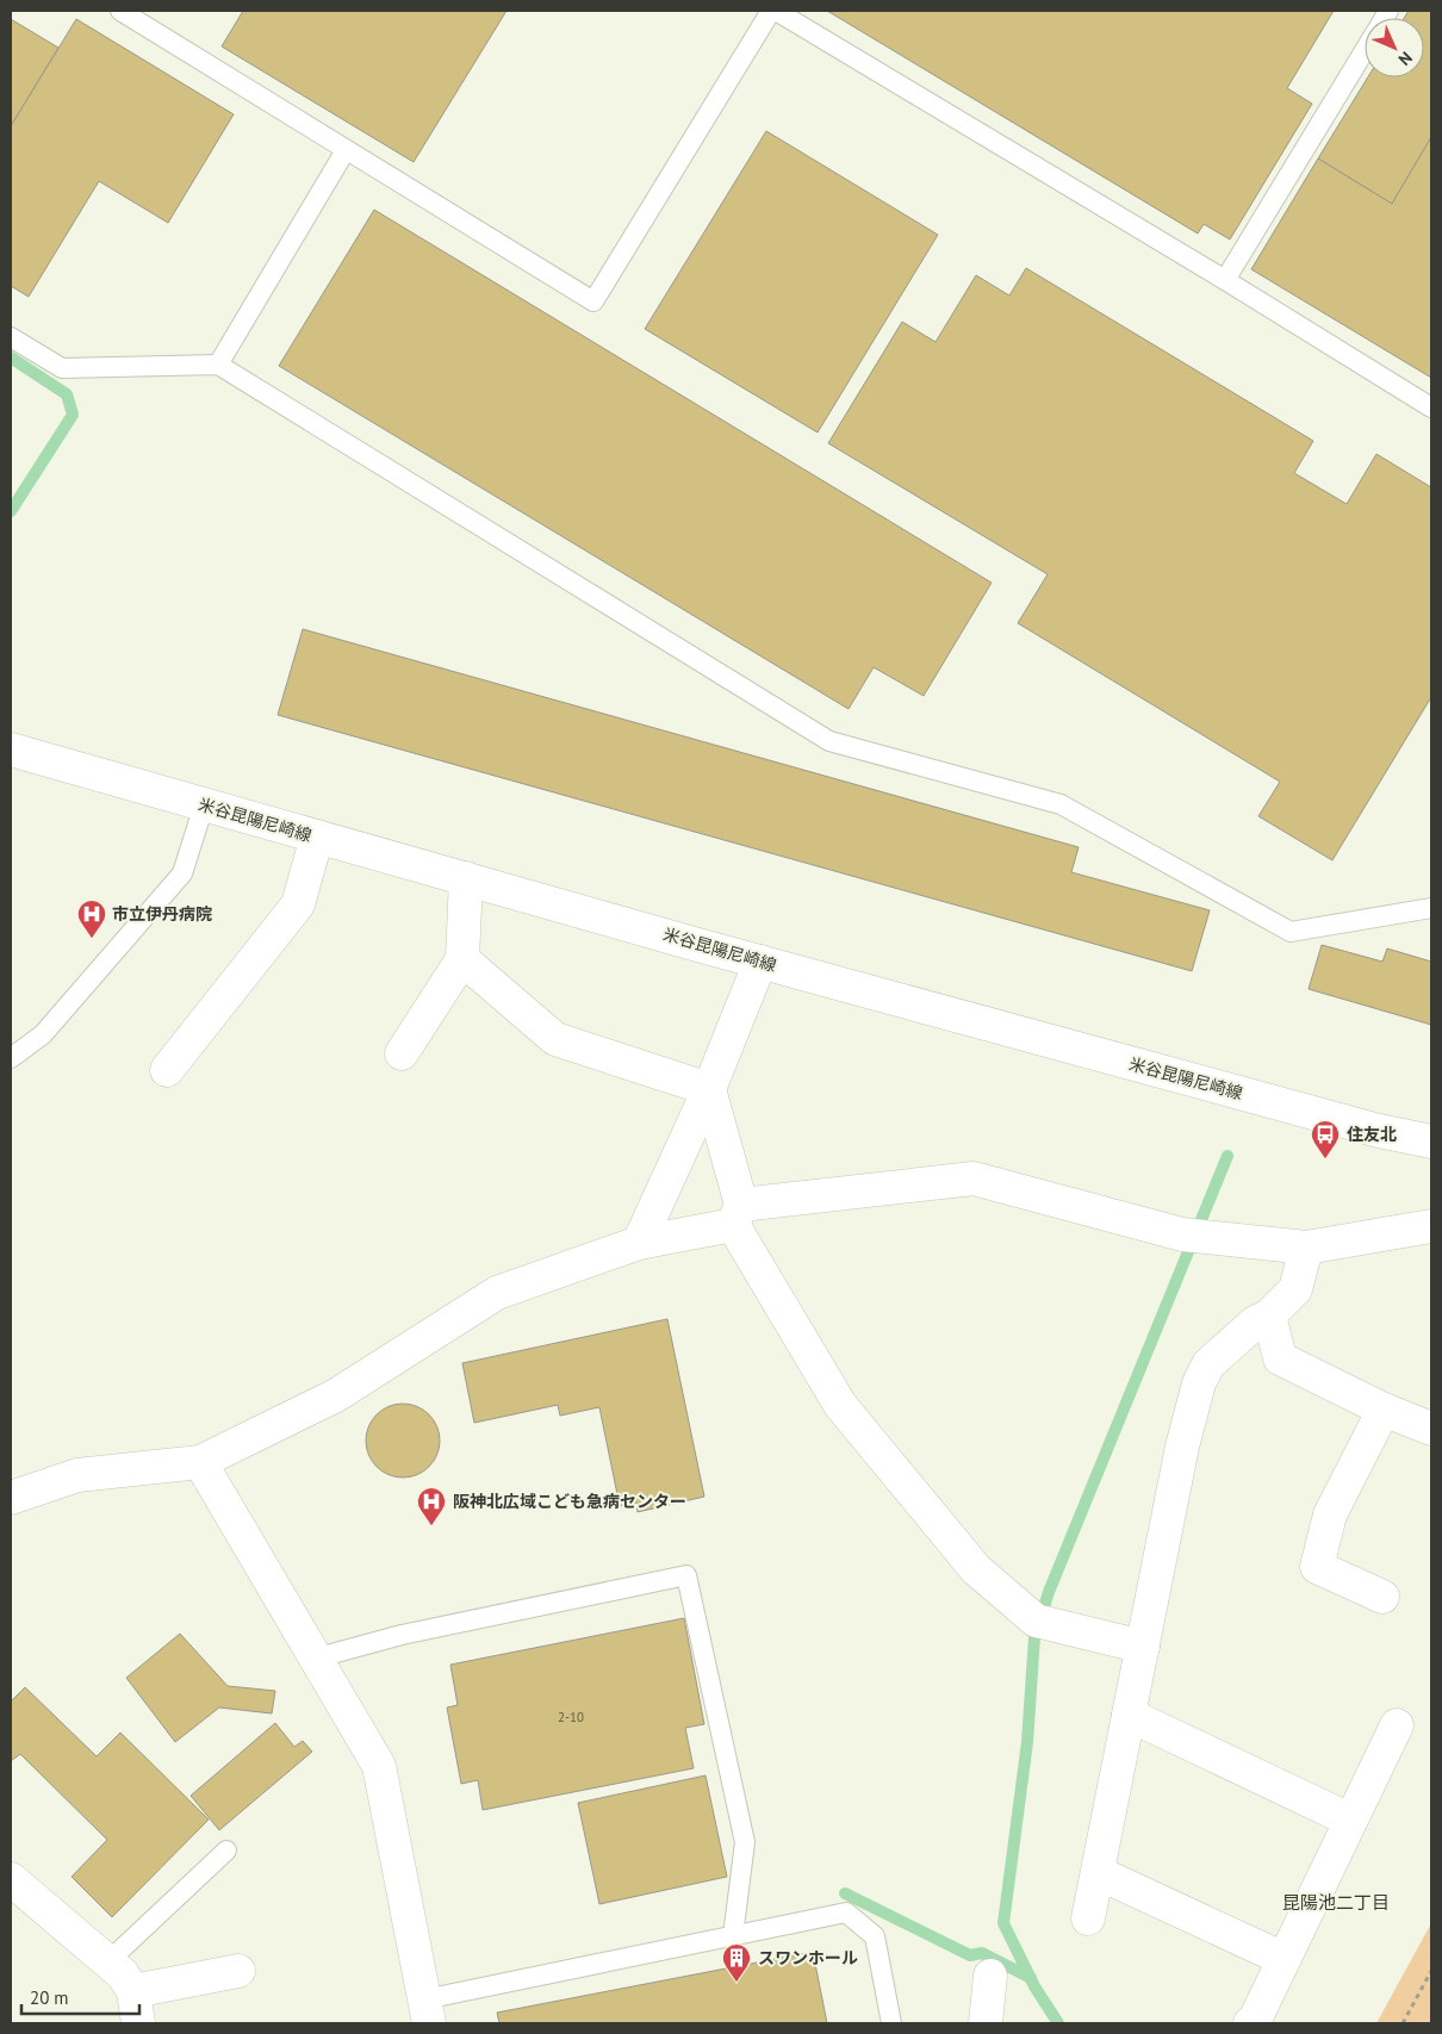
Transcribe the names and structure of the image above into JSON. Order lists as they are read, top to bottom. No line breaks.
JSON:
{"streets":{"street":["米谷昆陽尼崎線"]},"districts":["昆陽池二丁目"],"places":{"hospital":["市立伊丹病院","阪神北広域こども急病センター"],"bus stop":["住友北"],"building":["スワンホール"]},"house_numbers":["2-10"],"scale_bar":"20 m","north":"bottom right"}
